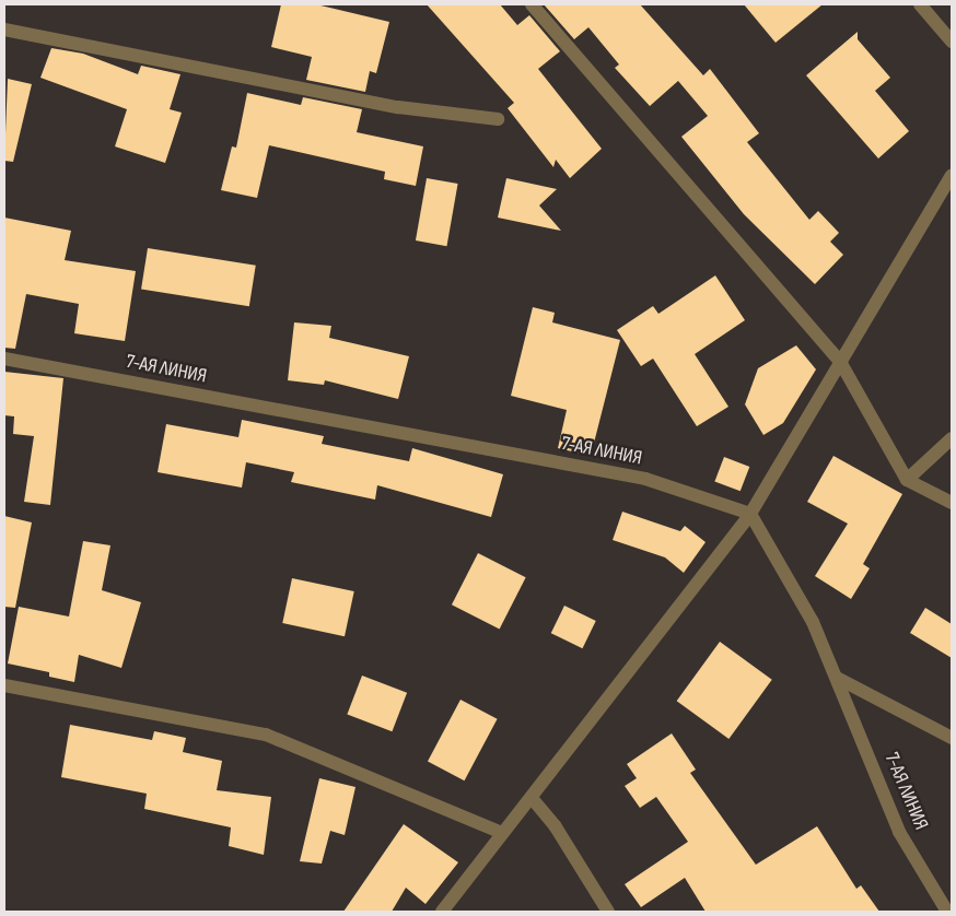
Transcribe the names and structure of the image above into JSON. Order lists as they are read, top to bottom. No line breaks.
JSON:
{"streets":{"street":["7-АЯ ЛИНИЯ"]}}
